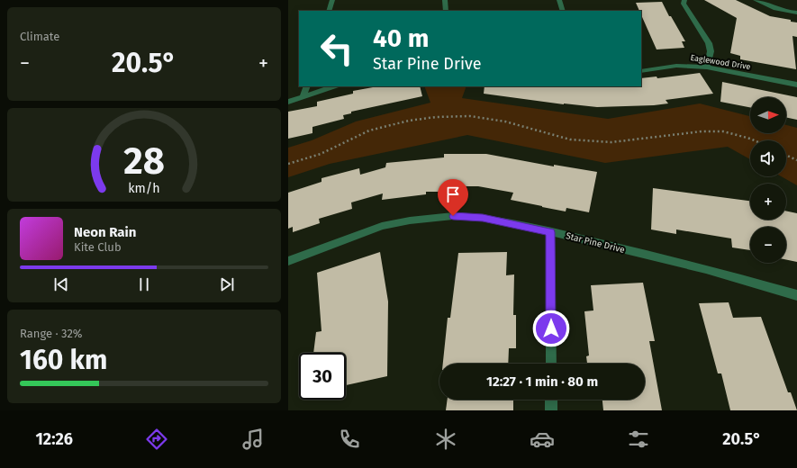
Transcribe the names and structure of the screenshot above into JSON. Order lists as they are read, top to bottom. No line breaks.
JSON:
{"streets":{"street":["Eaglewood Drive","Star Pine Drive"]},"north":"right","page":{"tile":["Climate",["Range · 32%","160 km"]],"turn":["40 m","Star Pine Drive"],"heat":["−","20.5°","+"],"map_buttons":["+","−"],"song":["Neon Rain","Kite Club"],"limit":"30","trip":"12:27 · 1 min · 80 m","tabs":["12:26","20.5°"],"gauge":["28","km/h"]}}
